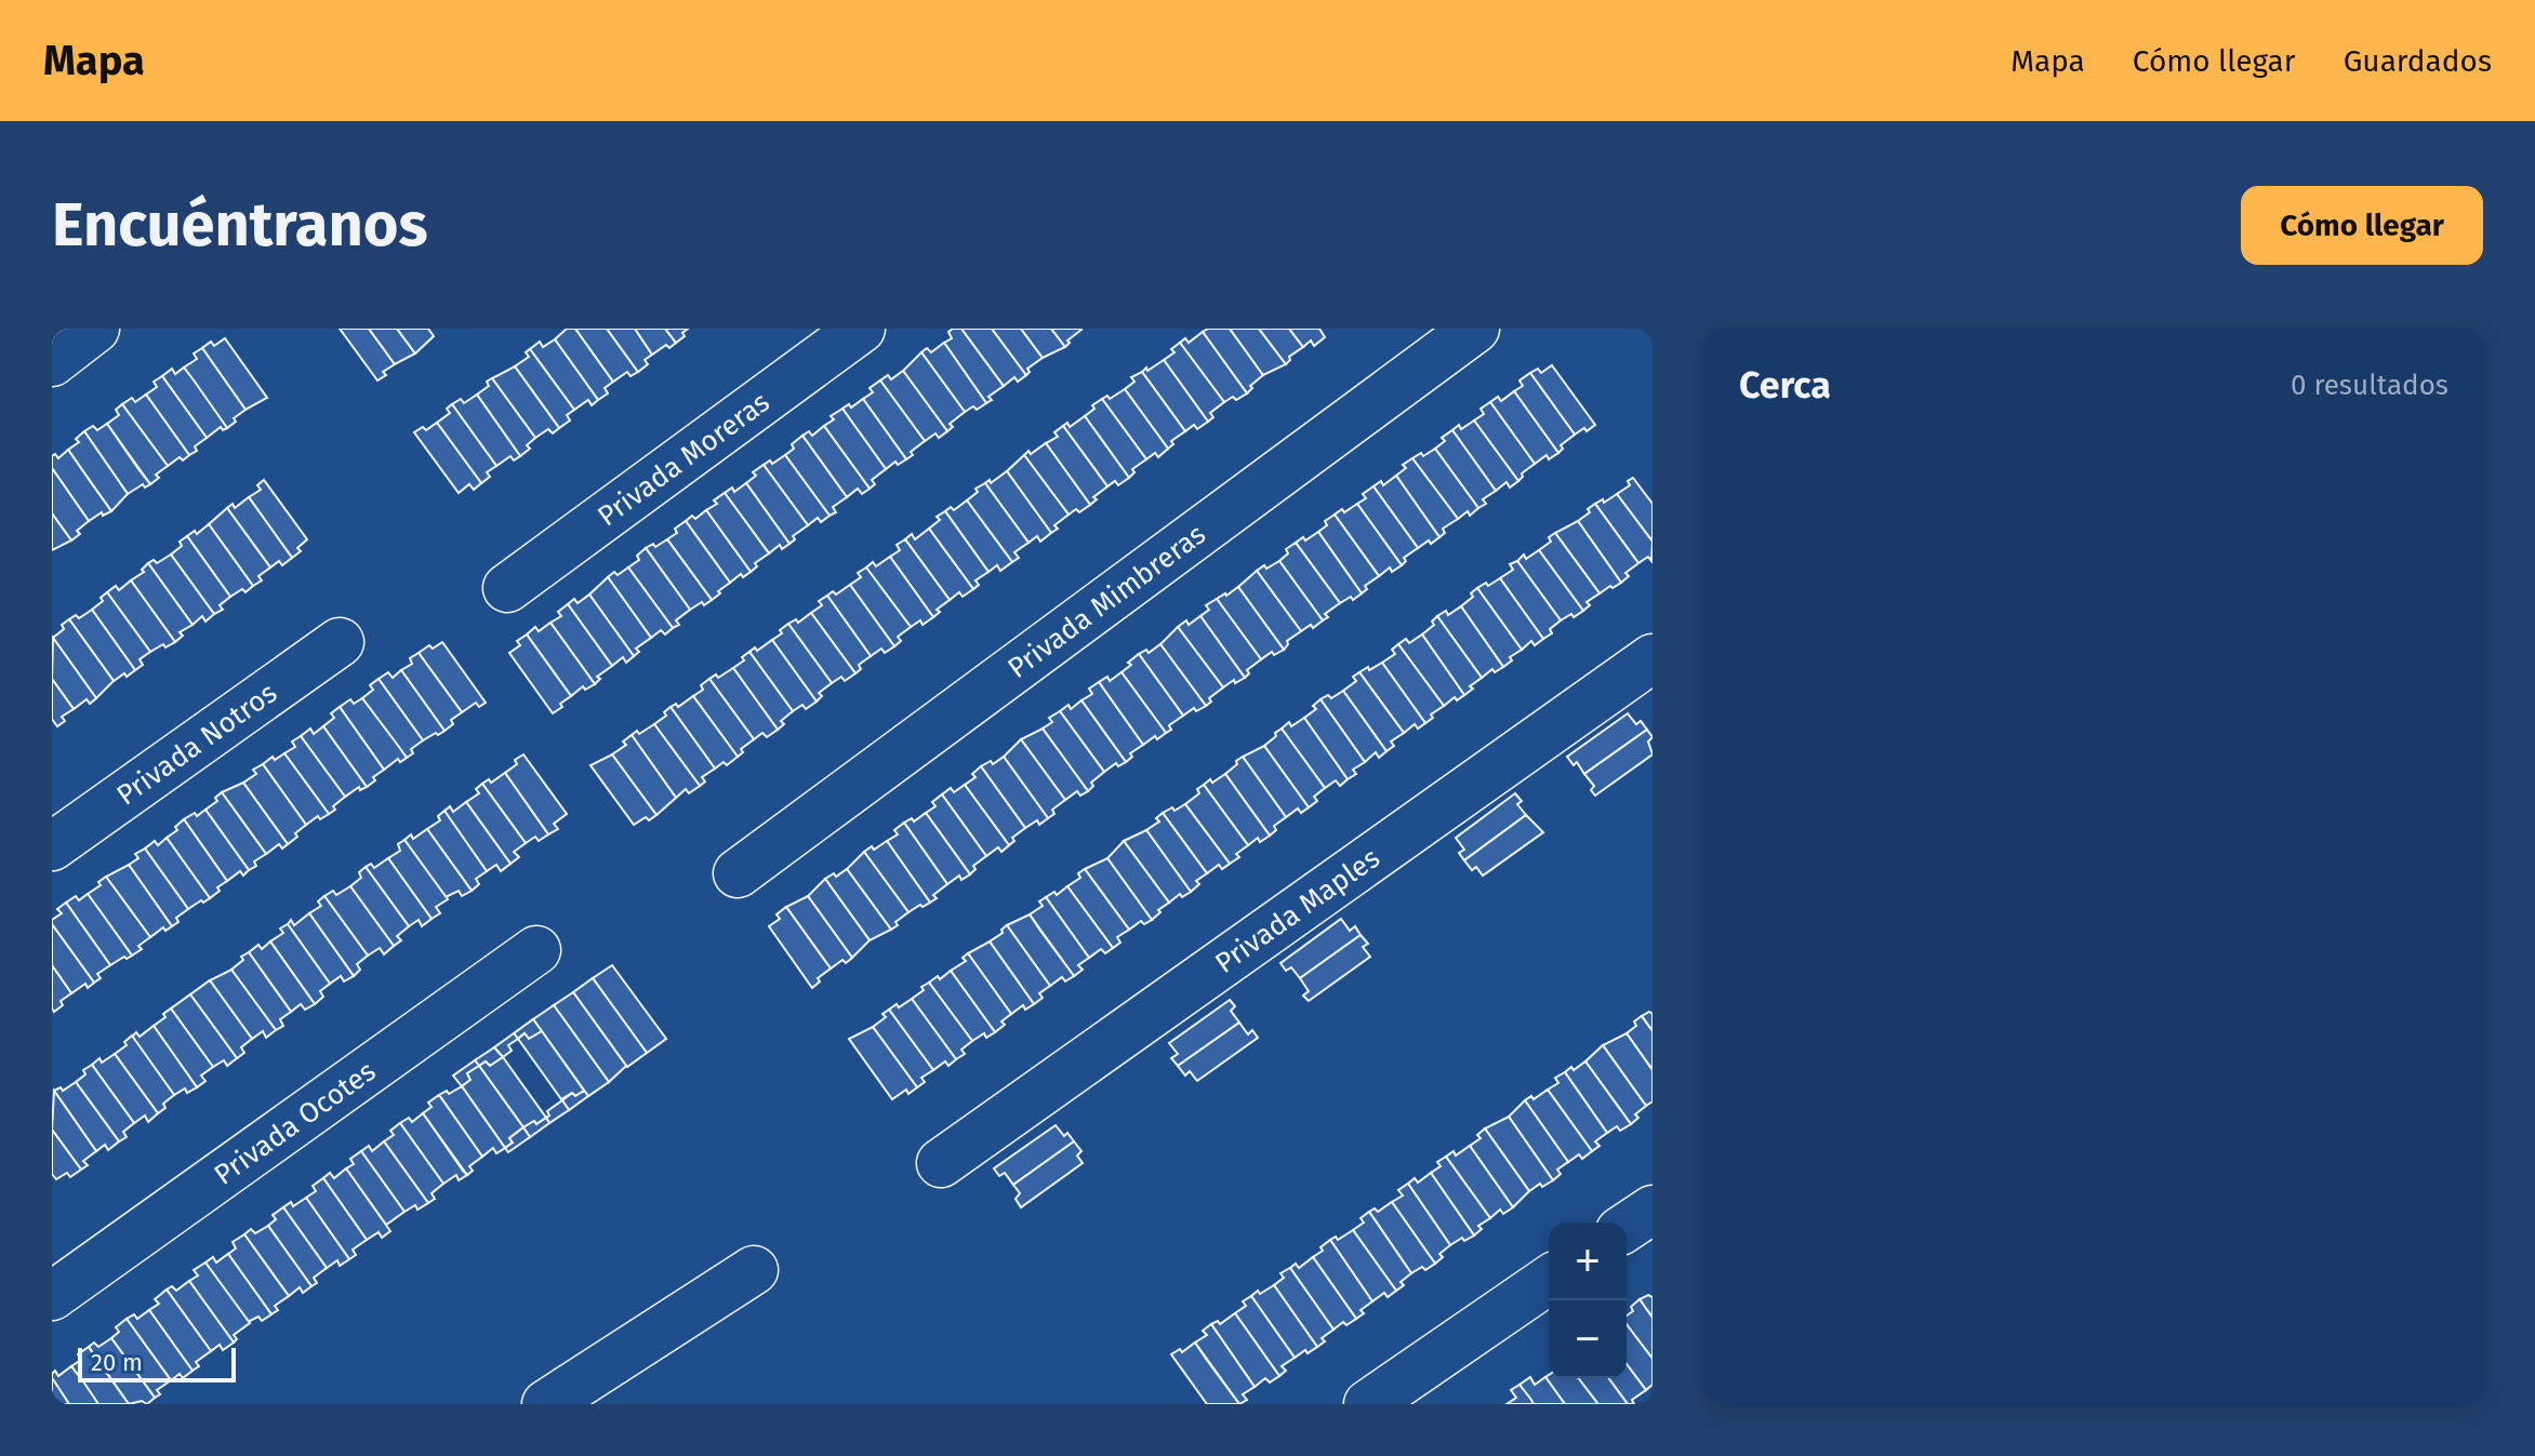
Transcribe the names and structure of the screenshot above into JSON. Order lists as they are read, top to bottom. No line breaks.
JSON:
{"streets":{"street":["Privada Moreras","Privada Mimbreras","Privada Notros","Privada Maples","Privada Ocotes"]},"scale_bar":"20 m","page":{"header":"Mapa","nav":["Mapa","Cómo llegar","Guardados"],"buttons":"Cómo llegar","title":"Encuéntranos","heading":["Cerca","0 resultados"],"map_buttons":["+","−"],"scale":"20 m"}}
